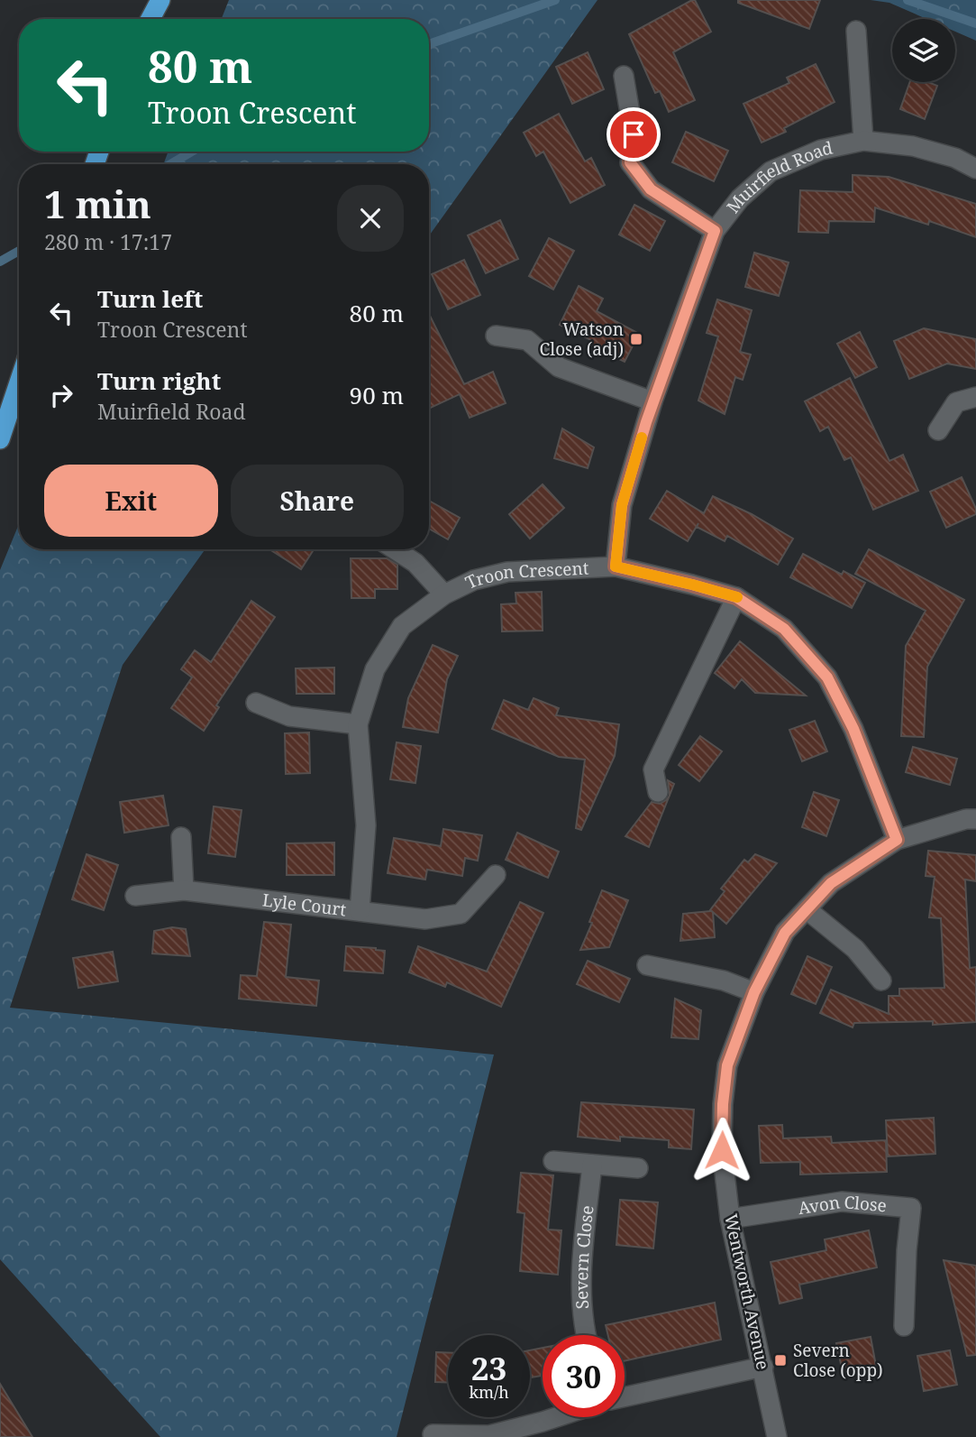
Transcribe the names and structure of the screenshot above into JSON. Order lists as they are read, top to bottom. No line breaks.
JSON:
{"streets":{"street":["Muirfield Road","Troon Crescent","Lyle Court","Avon Close","Severn Close","Wentworth Avenue"]},"crossings":[["Muirfield Road","Troon Crescent"],["Troon Crescent","Lyle Court"],["Troon Crescent","Wentworth Avenue"],["Avon Close","Wentworth Avenue"]],"places":{"transit":["Watson Close (adj)","Severn Close (opp)"]},"page":{"turn":["80 m","Troon Crescent"],"heading":["1 min","280 m · 17:17"],"list":[{"name":"Turn left","note":"Troon Crescent","value":"80 m"},{"name":"Turn right","note":"Muirfield Road","value":"90 m"}],"buttons":["Exit","Share"],"speed":"23 km/h","limit":"30"}}
